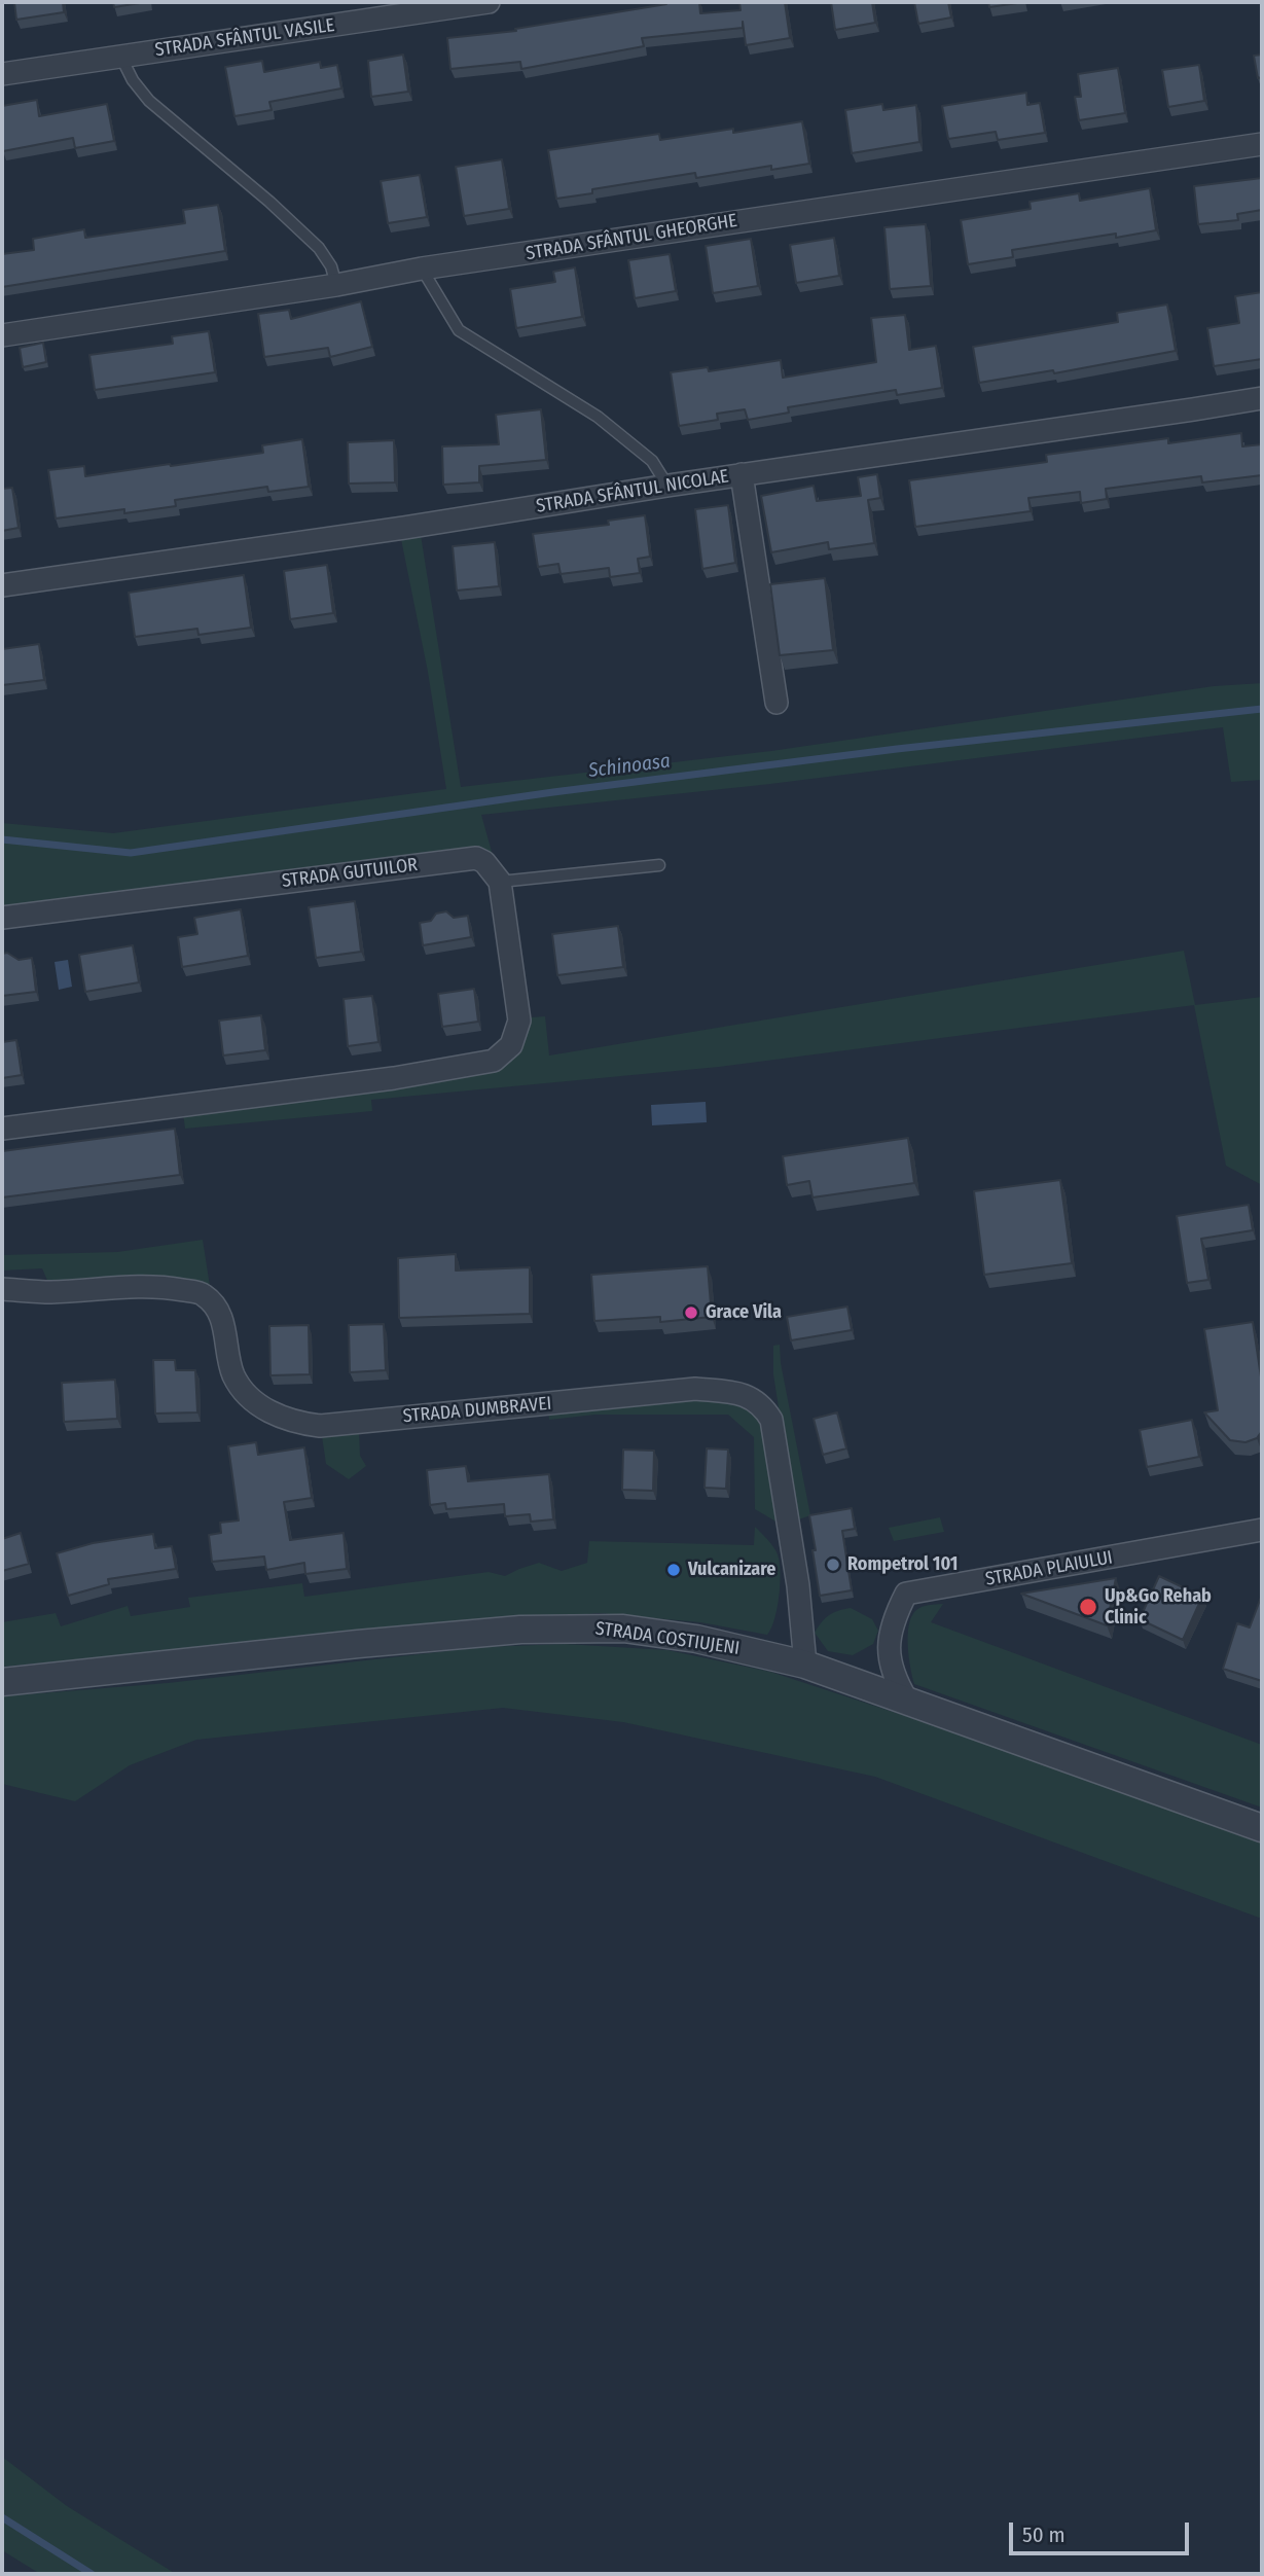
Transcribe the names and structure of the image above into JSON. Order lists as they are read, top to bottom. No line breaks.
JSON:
{"streets":{"street":["STRADA SFÂNTUL VASILE","STRADA SFÂNTUL GHEORGHE","STRADA SFÂNTUL NICOLAE","STRADA GUTUILOR","STRADA DUMBRAVEI","STRADA PLAIULUI","STRADA COSTIUJENI"]},"crossings":[["STRADA DUMBRAVEI","STRADA COSTIUJENI"],["STRADA PLAIULUI","STRADA COSTIUJENI"]],"water":["Schinoasa"],"places":["Grace Vila","Rompetrol 101","Vulcanizare","Up&Go Rehab Clinic"],"scale_bar":"50 m"}
